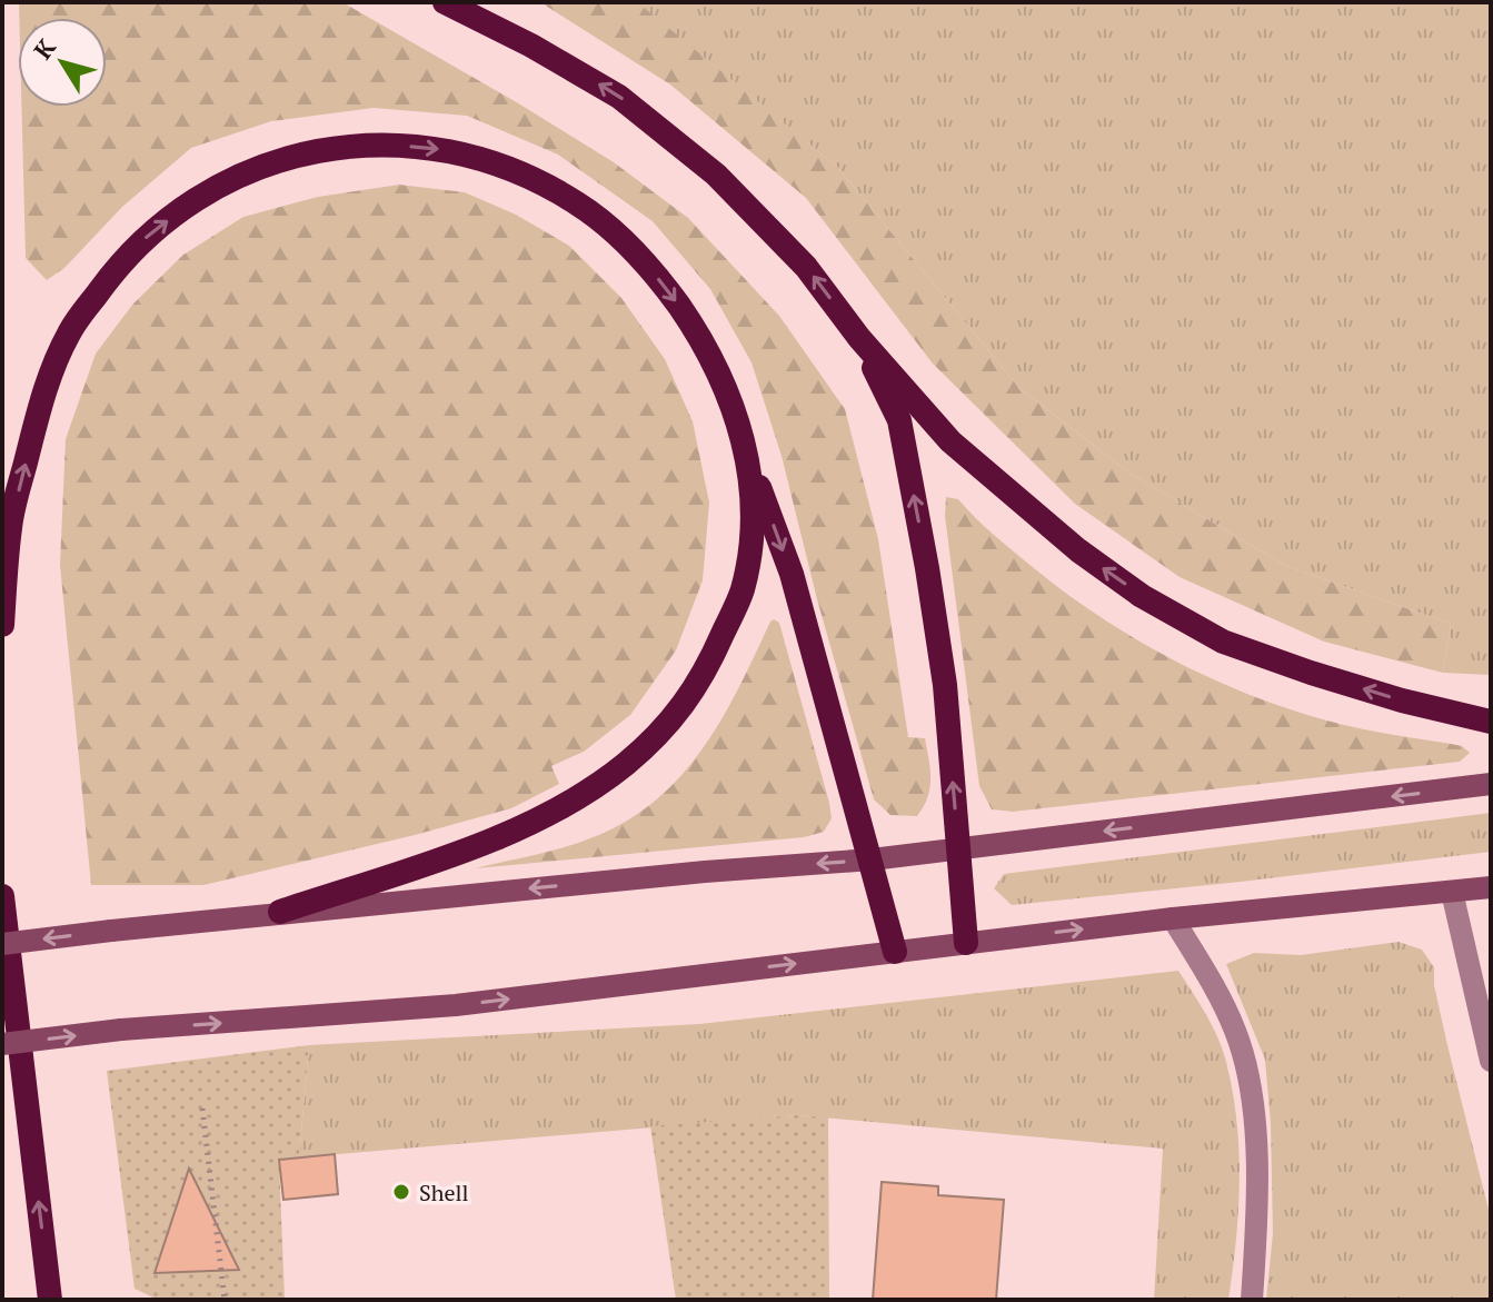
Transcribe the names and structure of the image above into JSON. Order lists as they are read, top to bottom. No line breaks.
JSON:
{"places":["Shell"],"north":"top left"}
